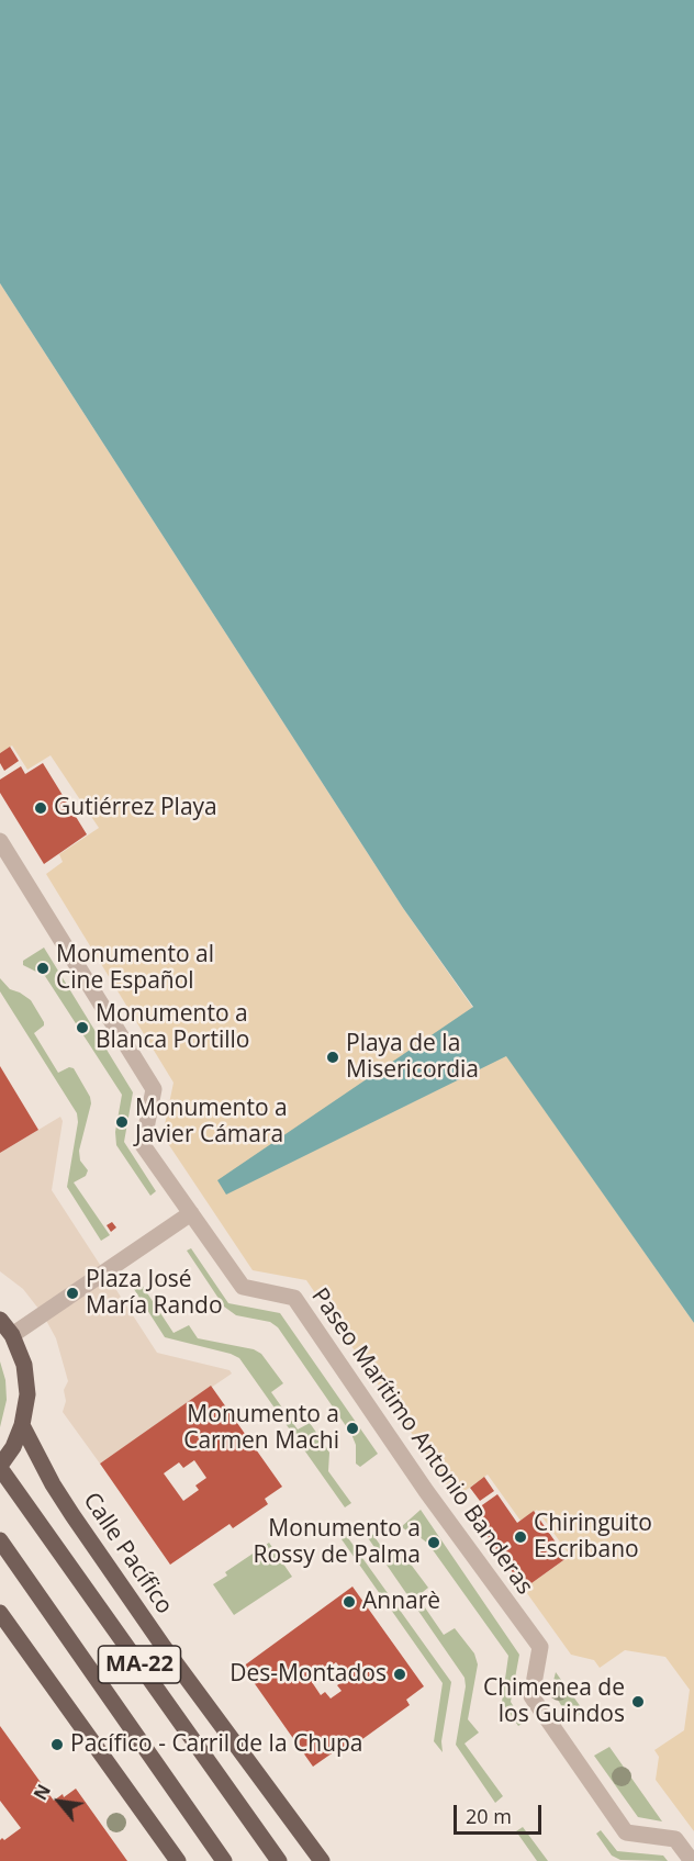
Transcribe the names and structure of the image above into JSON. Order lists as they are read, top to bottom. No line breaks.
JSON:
{"streets":{"main road":["Calle Pacífico","MA-22"],"street":["Paseo Marítimo Antonio Banderas"]},"places":["Gutiérrez Playa","Monumento al Cine Español","Monumento a Blanca Portillo","Playa de la Misericordia","Monumento a Javier Cámara","Plaza José María Rando","Monumento a Carmen Machi","Chiringuito Escribano","Monumento a Rossy de Palma","Annarè","Des-Montados","Chimenea de los Guindos","Pacífico - Carril de la Chupa"],"scale_bar":"20 m","north":"top left"}
